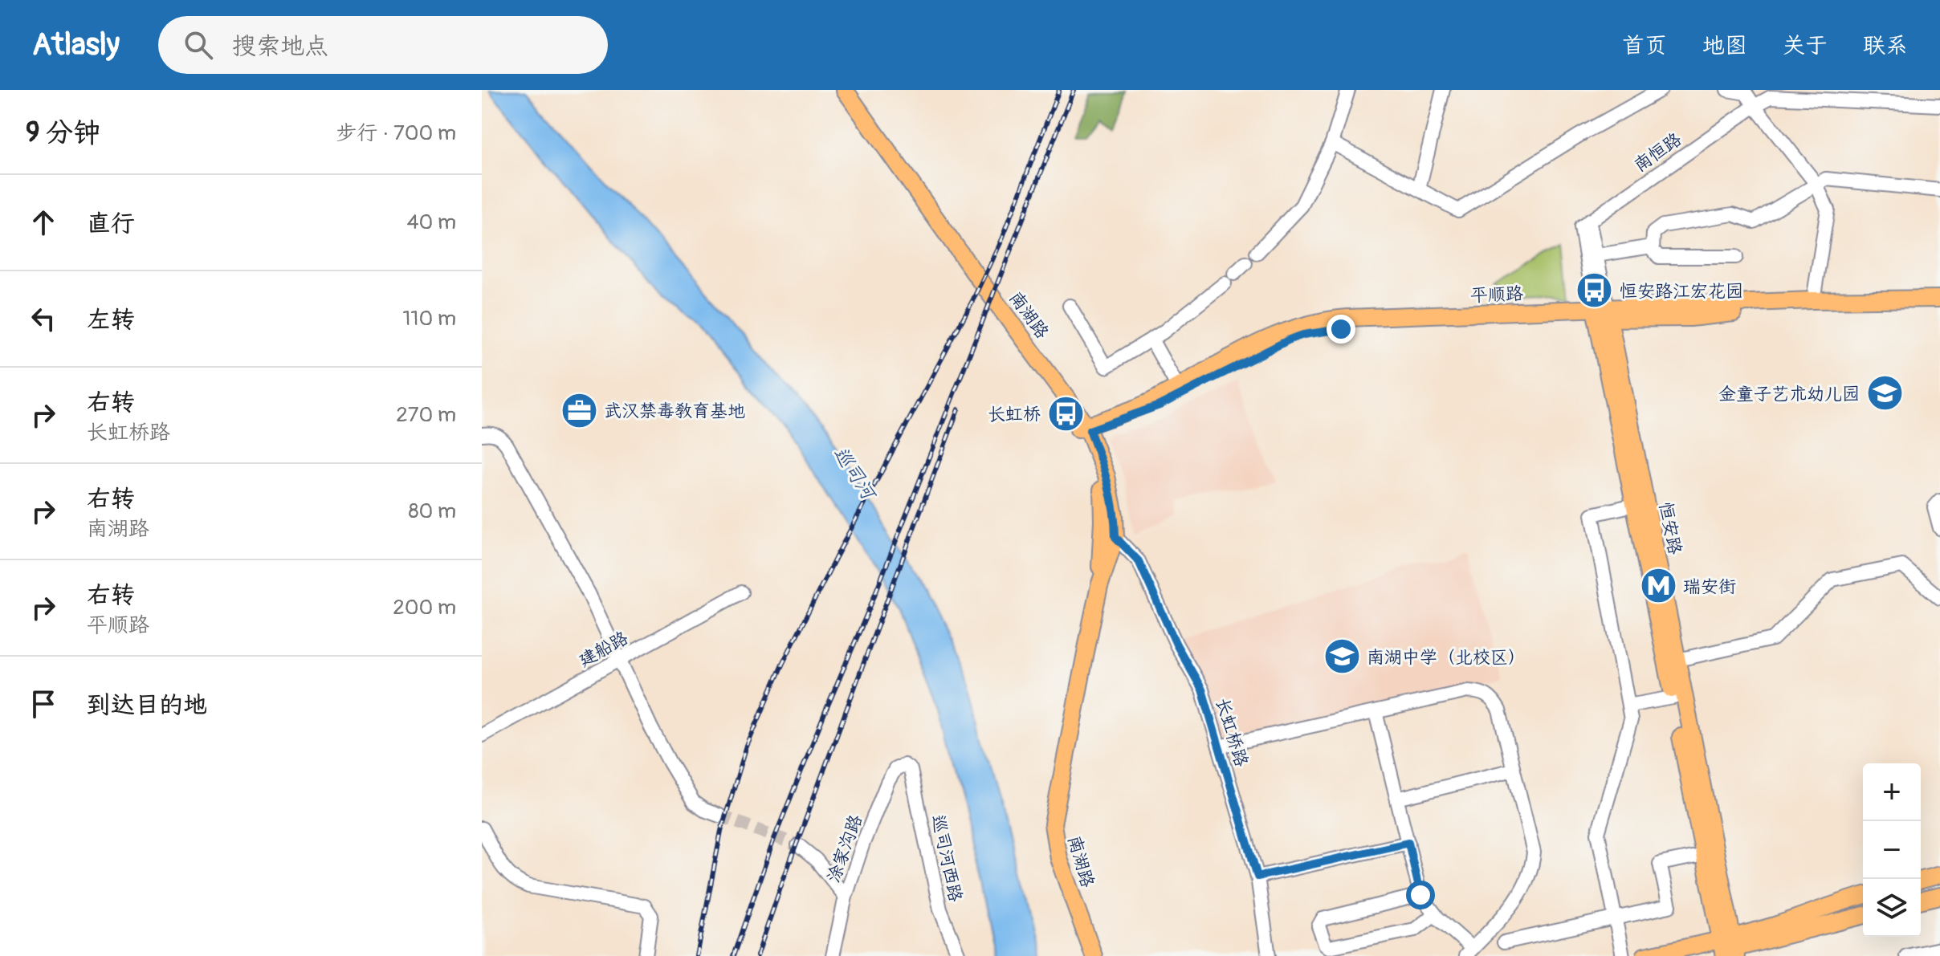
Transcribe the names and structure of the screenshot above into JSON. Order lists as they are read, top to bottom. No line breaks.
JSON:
{"streets":{"main road":["平顺路","南湖路","恒安路"],"street":["南恒路","建船路","长虹桥路","涂家沟路","巡司河西路"]},"crossings":[["南恒路","恒安路"],["平顺路","南湖路"],["平顺路","恒安路"],["南湖路","长虹桥路"],["涂家沟路","巡司河西路"]],"water":["巡司河"],"places":{"bus stop":["恒安路江宏花园","长虹桥"],"school or university":["金童子艺术幼儿园","南湖中学（北校区）"],"office":["武汉禁毒教育基地"],"metro station":["瑞安街"]},"page":{"header":"Atlasly","search":"搜索地点","nav":["首页","地图","关于","联系"],"heading":["9 分钟","步行 · 700 m"],"list":[["直行","40 m"],["左转","110 m"],["右转","长虹桥路","270 m"],["右转","南湖路","80 m"],["右转","平顺路","200 m"],"到达目的地"],"map_buttons":["+","−"]}}
